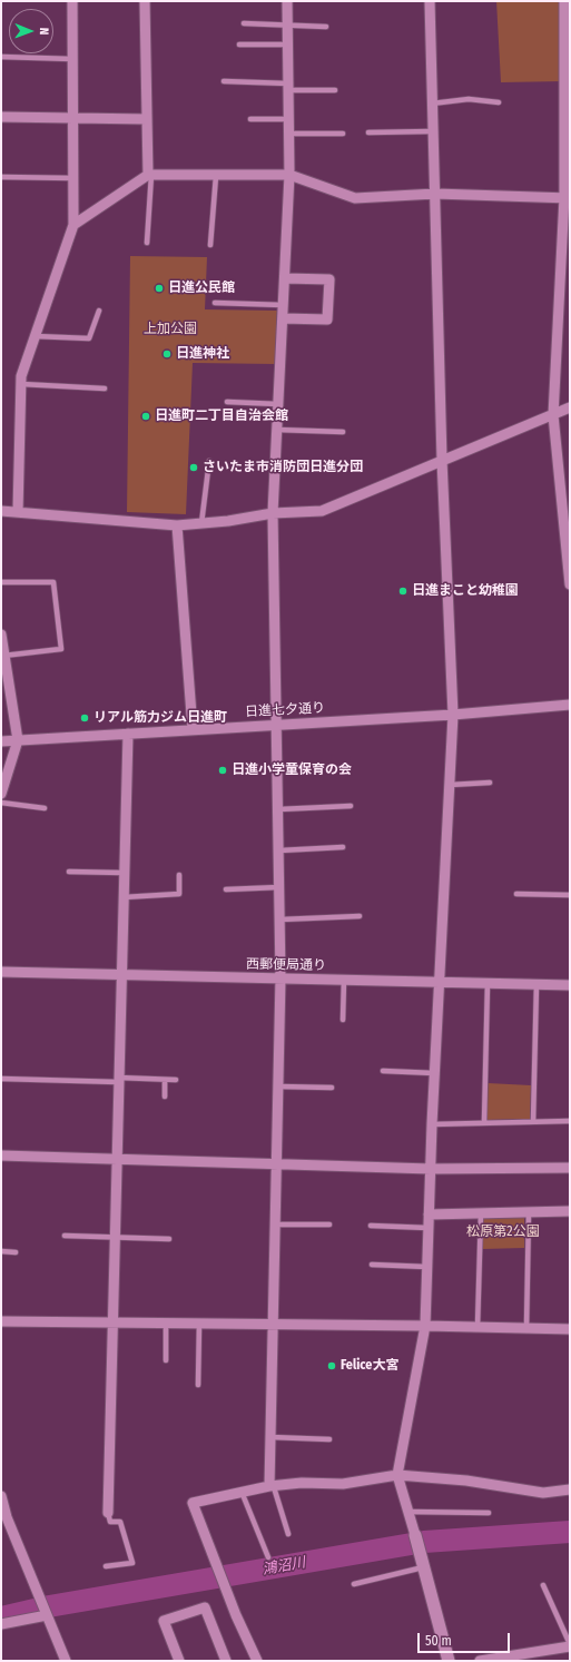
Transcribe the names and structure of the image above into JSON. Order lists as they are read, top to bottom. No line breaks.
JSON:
{"streets":{"street":["日進七夕通り","西郵便局通り"]},"water":["鴻沼川"],"parks":["上加公園","松原第2公園"],"places":["日進公民館","日進神社","日進町二丁目自治会館","さいたま市消防団日進分団","日進まこと幼稚園","リアル筋力ジム日進町","日進小学童保育の会","Felice大宮"],"scale_bar":"50 m","north":"right"}
